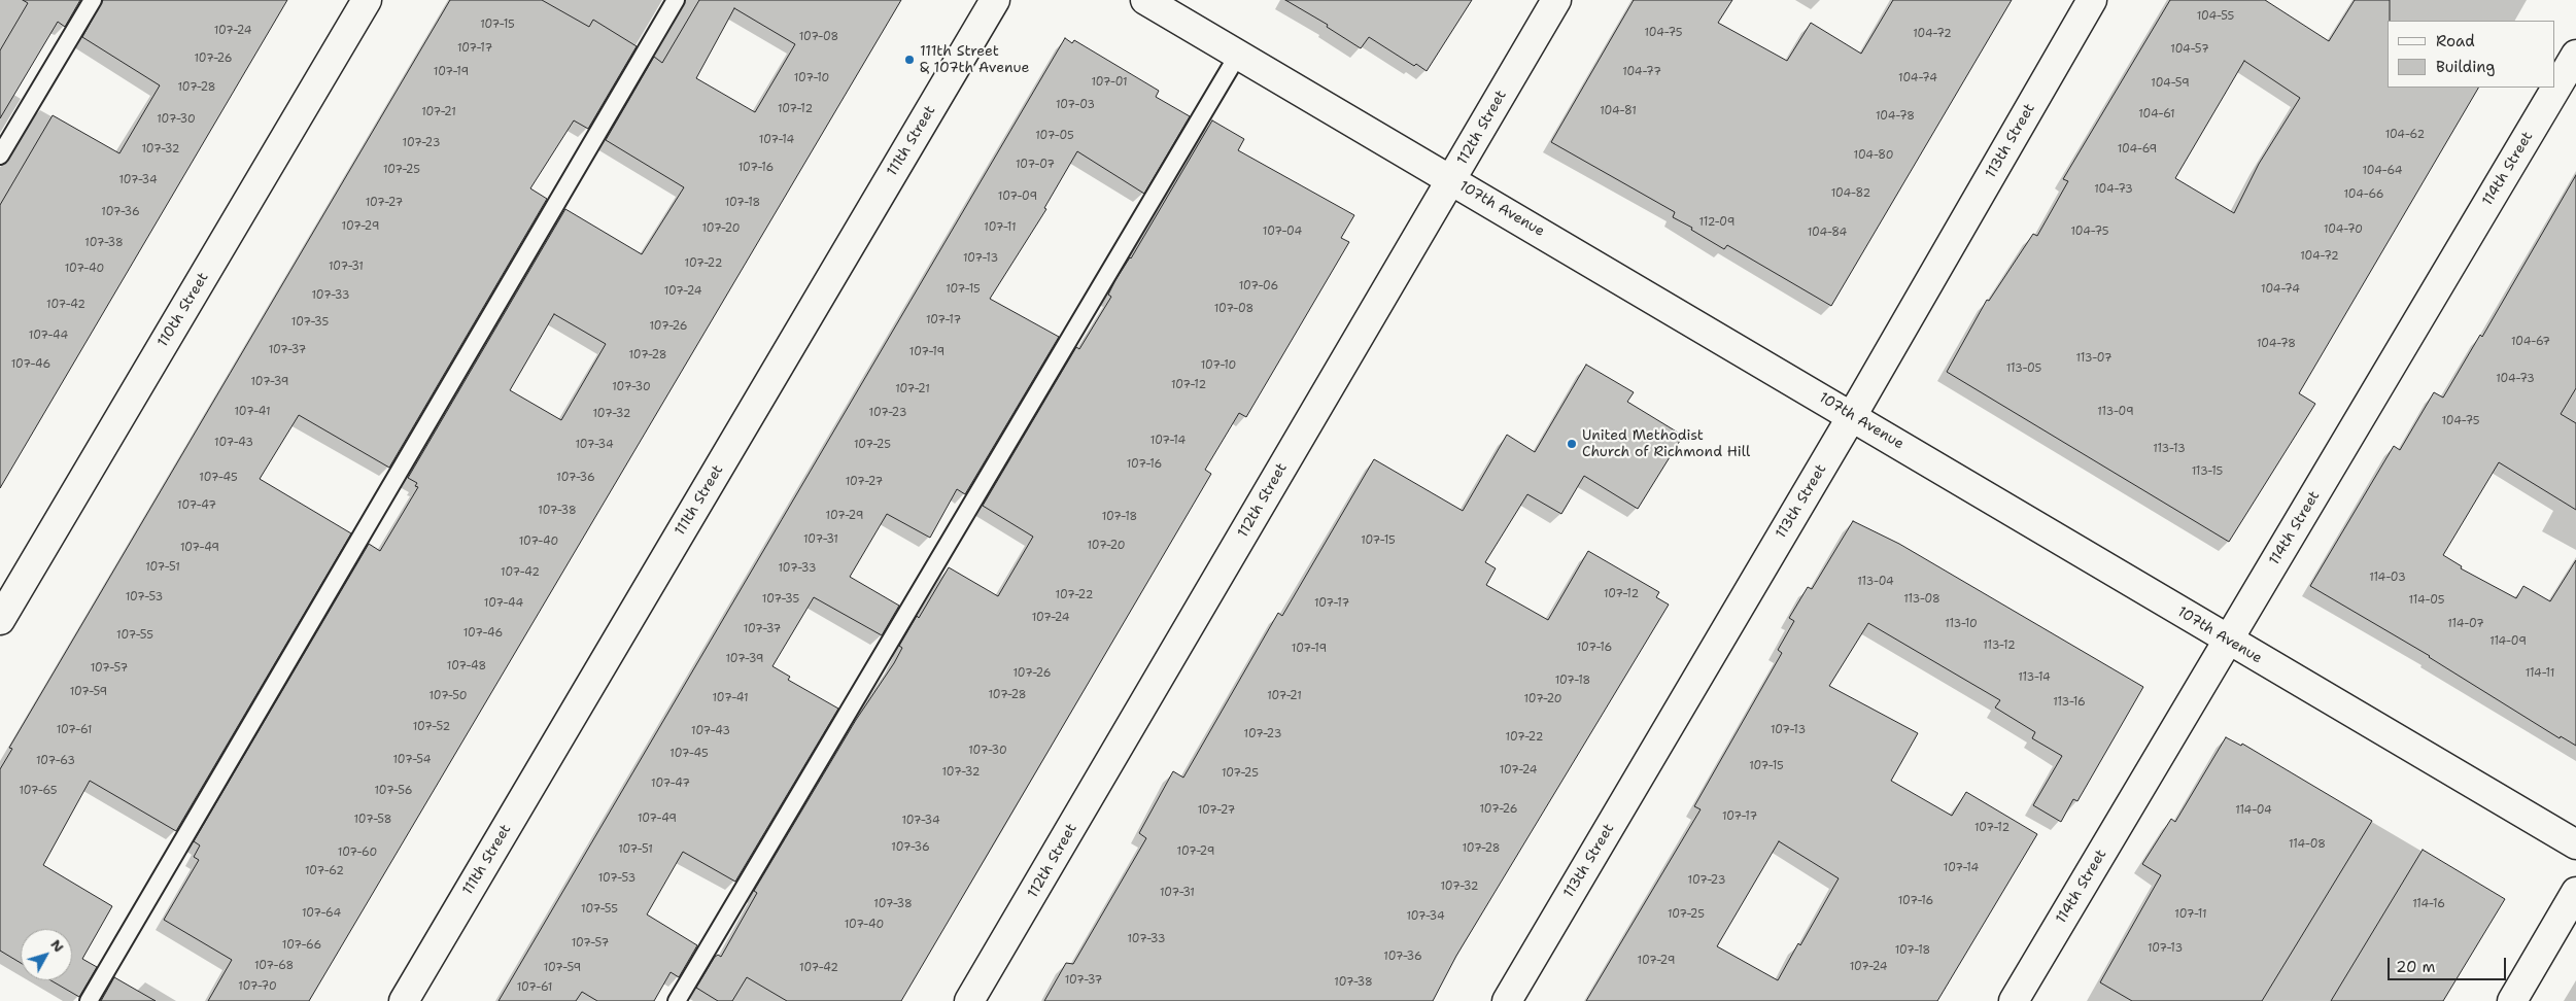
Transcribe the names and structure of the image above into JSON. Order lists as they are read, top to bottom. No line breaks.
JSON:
{"streets":{"street":["112th Street","111th Street","113th Street","114th Street","107th Avenue","110th Street"]},"crossings":[["112th Street","107th Avenue"],["113th Street","107th Avenue"],["114th Street","107th Avenue"]],"places":["111th Street & 107th Avenue","United Methodist Church of Richmond Hill"],"house_numbers":["104-55","107-15","107-24","104-75","104-72","107-08","107-17","104-57","107-26","107-19","104-77","107-10","104-74","107-01","104-59","107-28","107-03","107-12","104-81","107-21","104-61","104-78","107-30","104-62","107-05","107-14","107-23","107-32","104-69","104-80","107-07","107-16","107-25","104-64","107-34","104-73","104-82","104-66","107-09","107-27","107-18","107-36","112-09","107-29","107-11","107-20","104-70","107-04","104-75","104-84","107-38","104-72","107-13","107-22","107-31","107-40","107-06","107-15","104-74","107-24","107-33","107-42","107-08","107-17","107-35","107-26","107-44","104-67","104-78","107-37","107-19","107-28","113-07","107-46","107-10","113-05","104-73","107-39","107-12","107-30","107-21","107-41","113-09","107-23","107-32","104-75","107-14","107-43","107-34","107-25","113-13","107-16","113-15","107-45","107-36","107-27","107-47","107-38","107-29","107-18","107-31","107-15","107-40","107-20","107-49","107-51","107-33","107-42","114-03","113-04","107-12","107-22","107-53","107-35","113-08","114-05","107-44","107-17","107-24","113-10","114-07","107-37","107-46","107-55","114-09","113-12","107-16","107-19","107-39","107-48","107-57","107-26","114-11","113-14","107-18","107-59","107-28","107-50","107-21","107-41","107-20","113-16","107-52","107-61","107-13","107-43","107-23","107-22","107-30","107-45","107-54","107-63","107-15","107-24","107-32","107-25","107-47","107-65","107-56","107-26","107-27","114-04","107-17","107-49","107-58","107-34","107-12","114-08","107-36","107-28","107-51","107-29","107-60","107-14","107-62","107-53","107-23","107-32","107-31","107-16","107-38","114-16","107-55","107-64","107-25","107-11","107-34","107-40","107-33","107-57","107-66","107-13","107-18","107-36","107-29","107-68","107-24","107-59","107-42","107-37","107-38","107-70","107-61"],"legend":["Road","Building"],"scale_bar":"20 m","north":"top right"}
